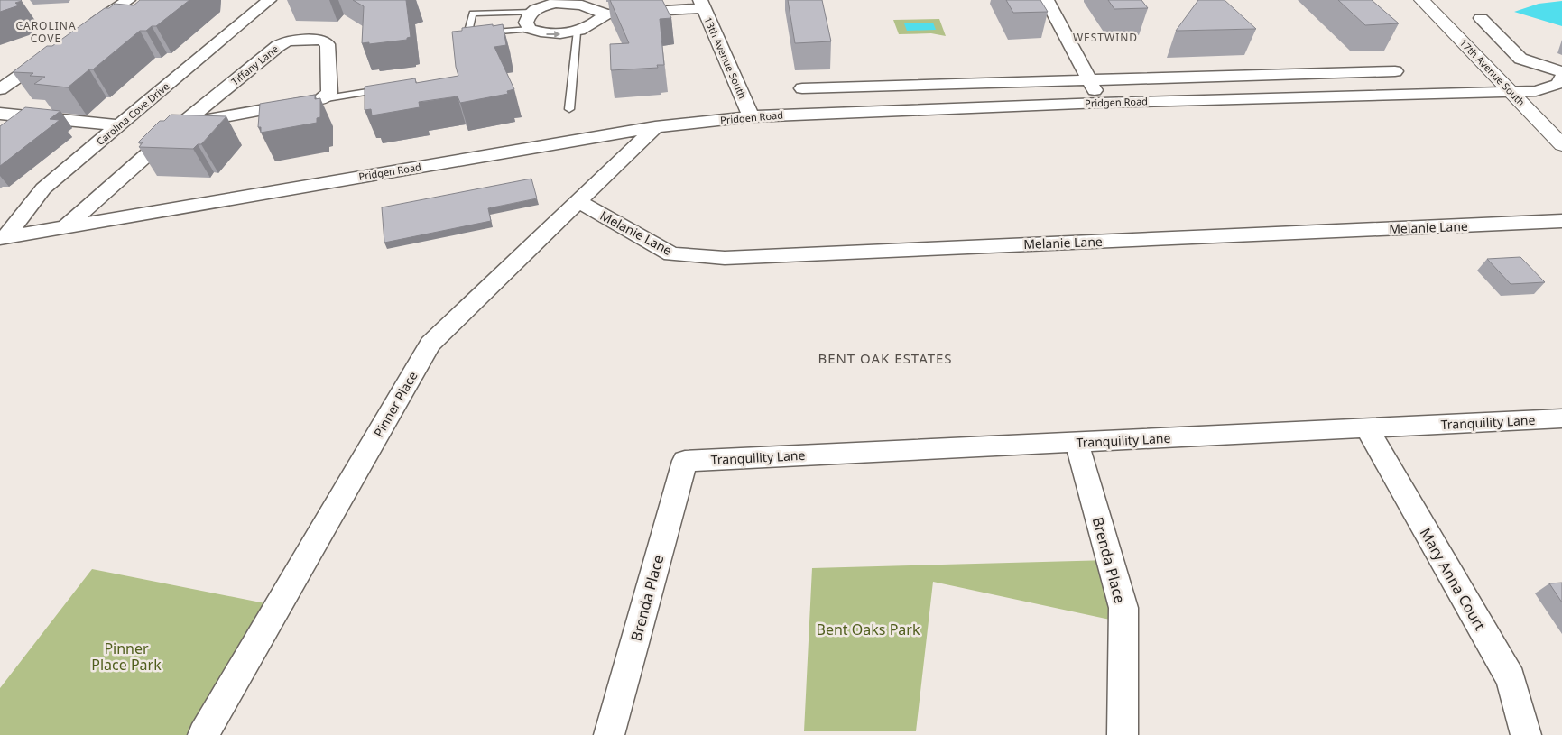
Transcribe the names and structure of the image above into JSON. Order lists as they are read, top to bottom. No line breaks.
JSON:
{"streets":{"street":["13th Avenue South","Tiffany Lane","17th Avenue South","Pridgen Road","Carolina Cove Drive","Melanie Lane","Pinner Place","Tranquility Lane","Brenda Place","Mary Anna Court"]},"crossings":[["13th Avenue South","Pridgen Road"],["Tiffany Lane","Pridgen Road"],["17th Avenue South","Pridgen Road"],["Pridgen Road","Carolina Cove Drive"],["Pridgen Road","Pinner Place"],["Melanie Lane","Pinner Place"],["Tranquility Lane","Brenda Place"],["Tranquility Lane","Mary Anna Court"]],"districts":["CAROLINA COVE","WESTWIND","BENT OAK ESTATES"],"parks":["Bent Oaks Park","Pinner Place Park"]}
